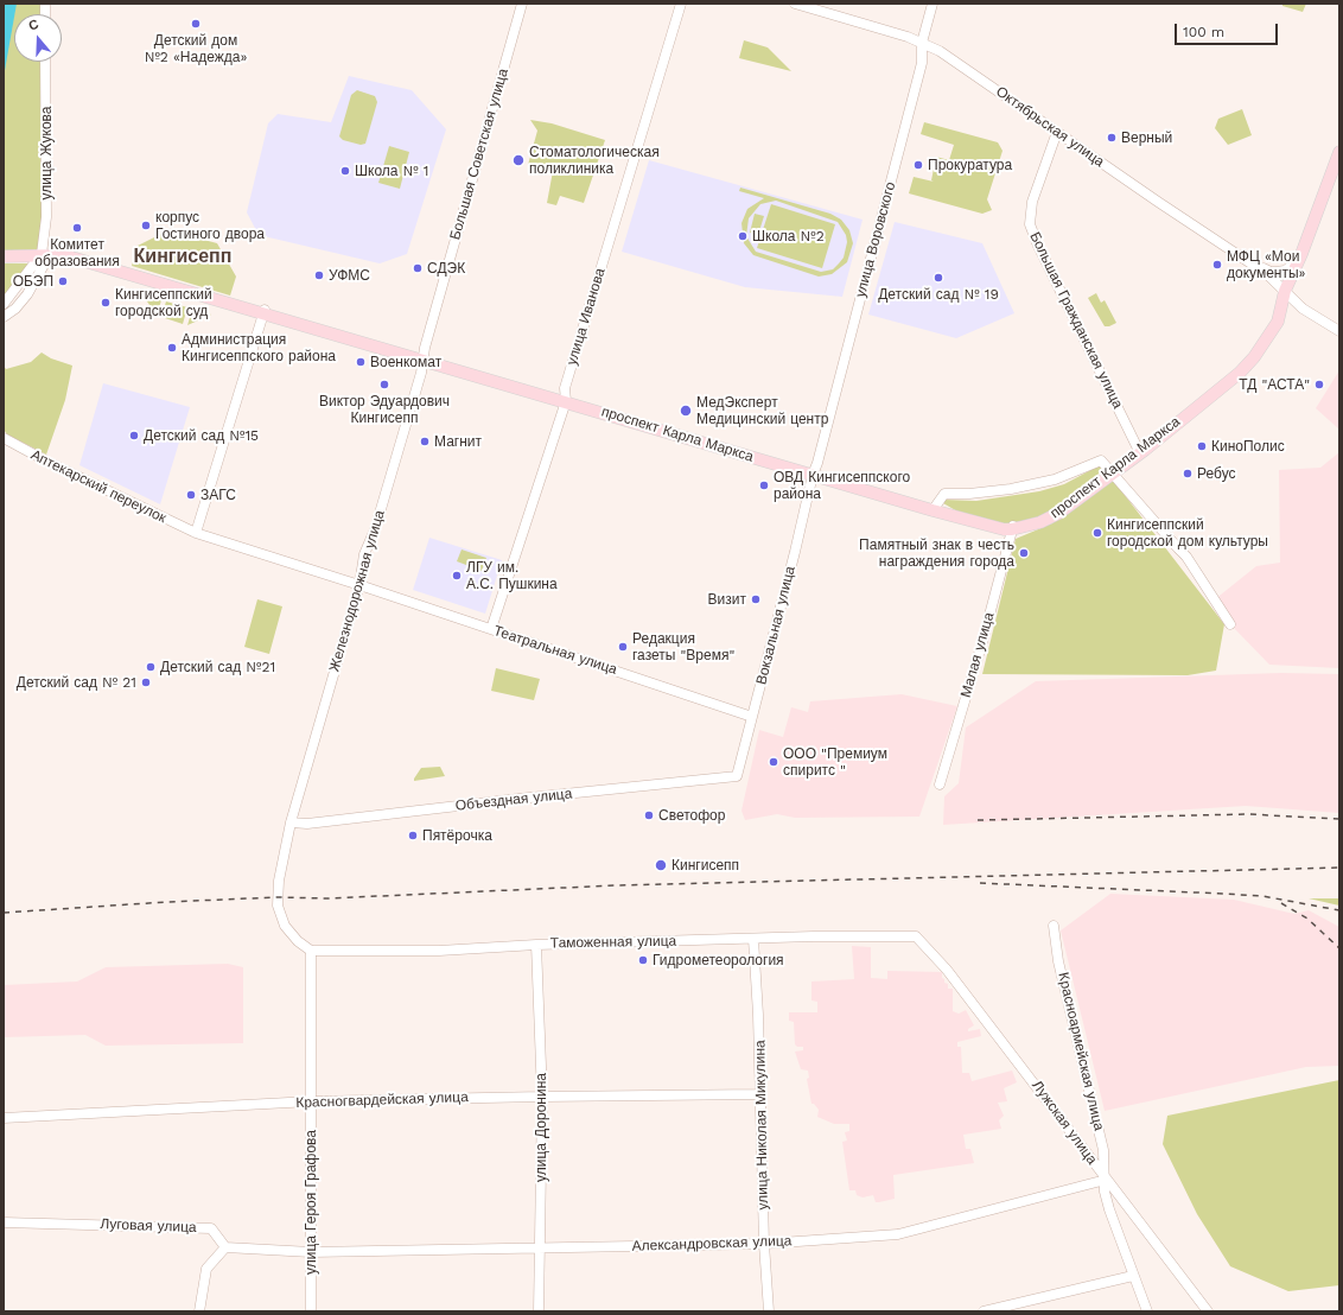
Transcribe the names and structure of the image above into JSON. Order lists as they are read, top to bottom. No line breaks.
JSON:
{"streets":{"main road":["проспект Карла Маркса"],"street":["Октябрьская улица","улица Жукова","Большая Советская улица","улица Воровского","улица Иванова","Большая Гражданская улица","Аптекарский переулок","Железнодорожная улица","Вокзальная улица","Театральная улица","Малая улица","Объездная улица","Таможенная улица","Красноармейская улица","Красногвардейская улица","Лужская улица","улица Николая Микулина","улица Доронина","улица Героя Графова","Луговая улица","Александровская улица"]},"crossings":[["Октябрьская улица","улица Воровского"],["Октябрьская улица","Большая Гражданская улица"],["Октябрьская улица","проспект Карла Маркса"],["улица Жукова","проспект Карла Маркса"],["Большая Советская улица","проспект Карла Маркса"],["Большая Советская улица","Железнодорожная улица"],["улица Воровского","проспект Карла Маркса"],["улица Воровского","Вокзальная улица"],["улица Иванова","проспект Карла Маркса"],["улица Иванова","Театральная улица"],["Большая Гражданская улица","проспект Карла Маркса"],["проспект Карла Маркса","Железнодорожная улица"],["проспект Карла Маркса","Вокзальная улица"],["проспект Карла Маркса","Малая улица"],["Аптекарский переулок","Железнодорожная улица"],["Аптекарский переулок","Театральная улица"],["Железнодорожная улица","Театральная улица"],["Железнодорожная улица","Объездная улица"],["Железнодорожная улица","Таможенная улица"],["Железнодорожная улица","улица Героя Графова"],["Вокзальная улица","Театральная улица"],["Вокзальная улица","Объездная улица"],["Таможенная улица","Лужская улица"],["Таможенная улица","улица Николая Микулина"],["Таможенная улица","улица Доронина"],["Таможенная улица","улица Героя Графова"],["Красноармейская улица","Лужская улица"],["Красноармейская улица","Александровская улица"],["Красногвардейская улица","улица Николая Микулина"],["Красногвардейская улица","улица Доронина"],["Красногвардейская улица","улица Героя Графова"],["Лужская улица","Александровская улица"],["улица Николая Микулина","Александровская улица"],["улица Доронина","Александровская улица"],["улица Героя Графова","Александровская улица"]],"districts":["Кингисепп"],"places":["Детский дом №2 «Надежда»","Верный","Стоматологическая поликлиника","Прокуратура","Школа № 1","корпус Гостиного двора","Комитет образования","Школа №2","МФЦ «Мои документы»","СДЭК","УФМС","Детский сад № 19","ОБЭП","Кингисеппский городской суд","Администрация Кингисеппского района","Военкомат","Виктор Эдуардович Кингисепп","ТД \"АСТА\"","МедЭксперт Медицинский центр","Детский сад №15","Магнит","КиноПолис","Ребус","ОВД Кингисеппского района","ЗАГС","Кингисеппский городской дом культуры","Памятный знак в честь награждения города","ЛГУ им. А.С. Пушкина","Визит","Редакция газеты \"Время\"","Детский сад №21","Детский сад № 21","ООО \"Премиум спиритс \"","Светофор","Пятёрочка","Кингисепп","Гидрометеорология"],"scale_bar":"100 m","north":"top"}
